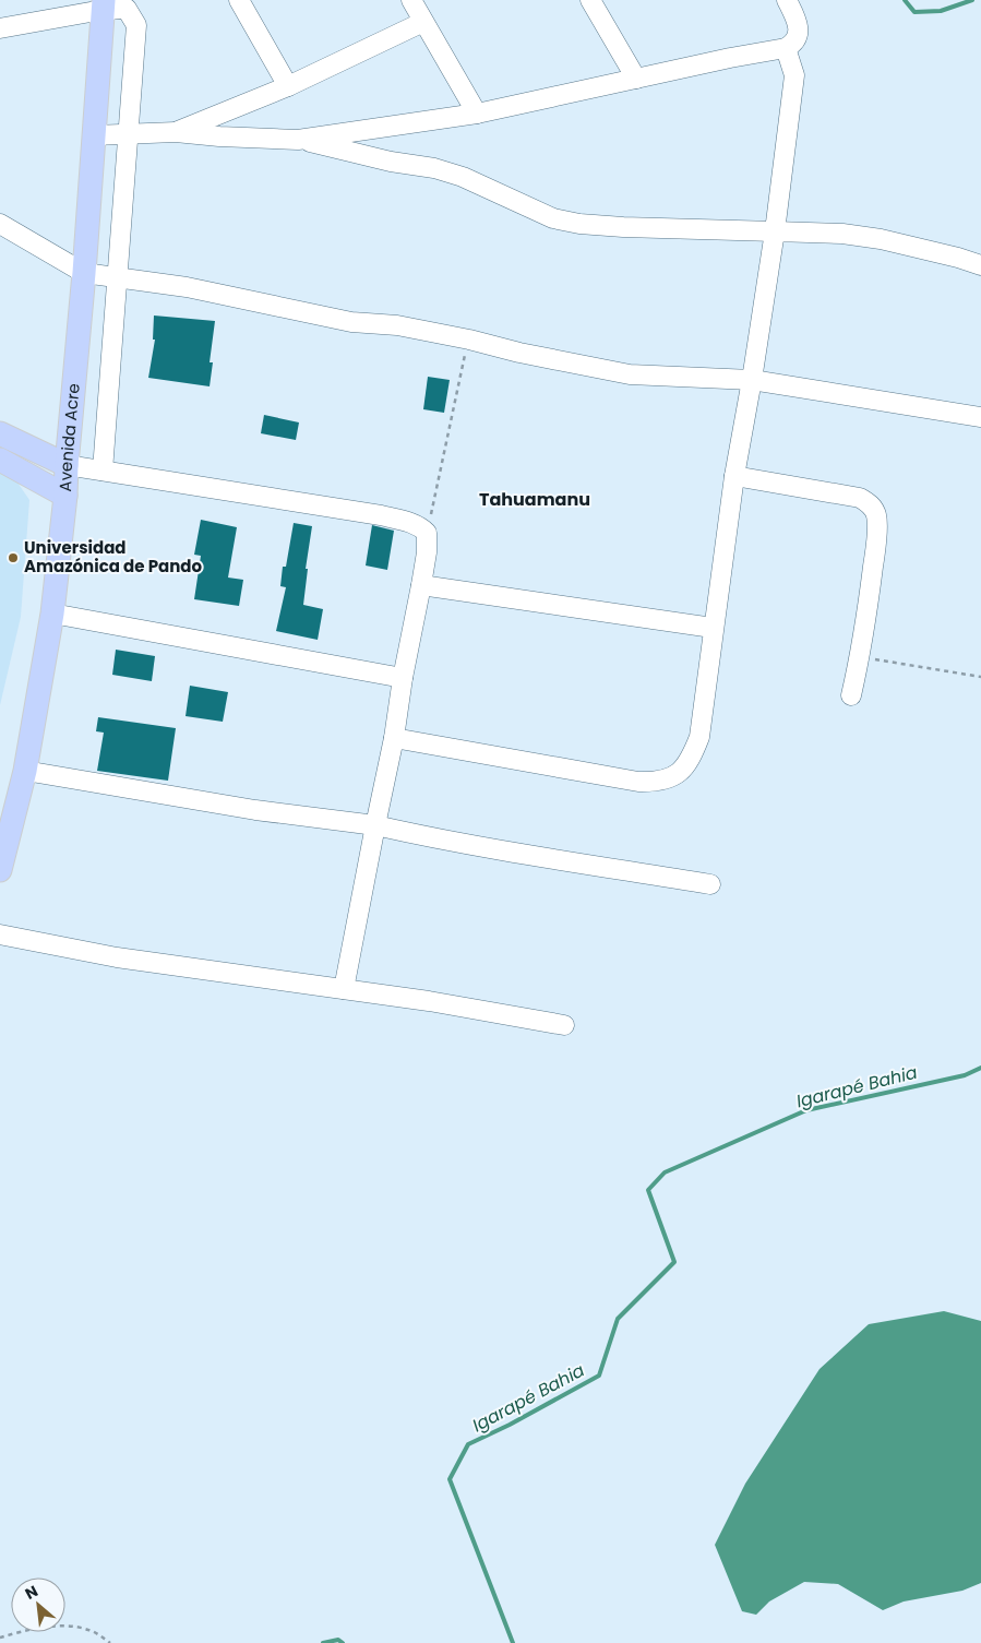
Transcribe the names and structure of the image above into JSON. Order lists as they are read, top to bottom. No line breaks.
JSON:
{"streets":{"main road":["Avenida Acre"]},"districts":["Tahuamanu"],"water":["Igarapé Bahia"],"places":["Universidad Amazónica de Pando"],"north":"top left"}
